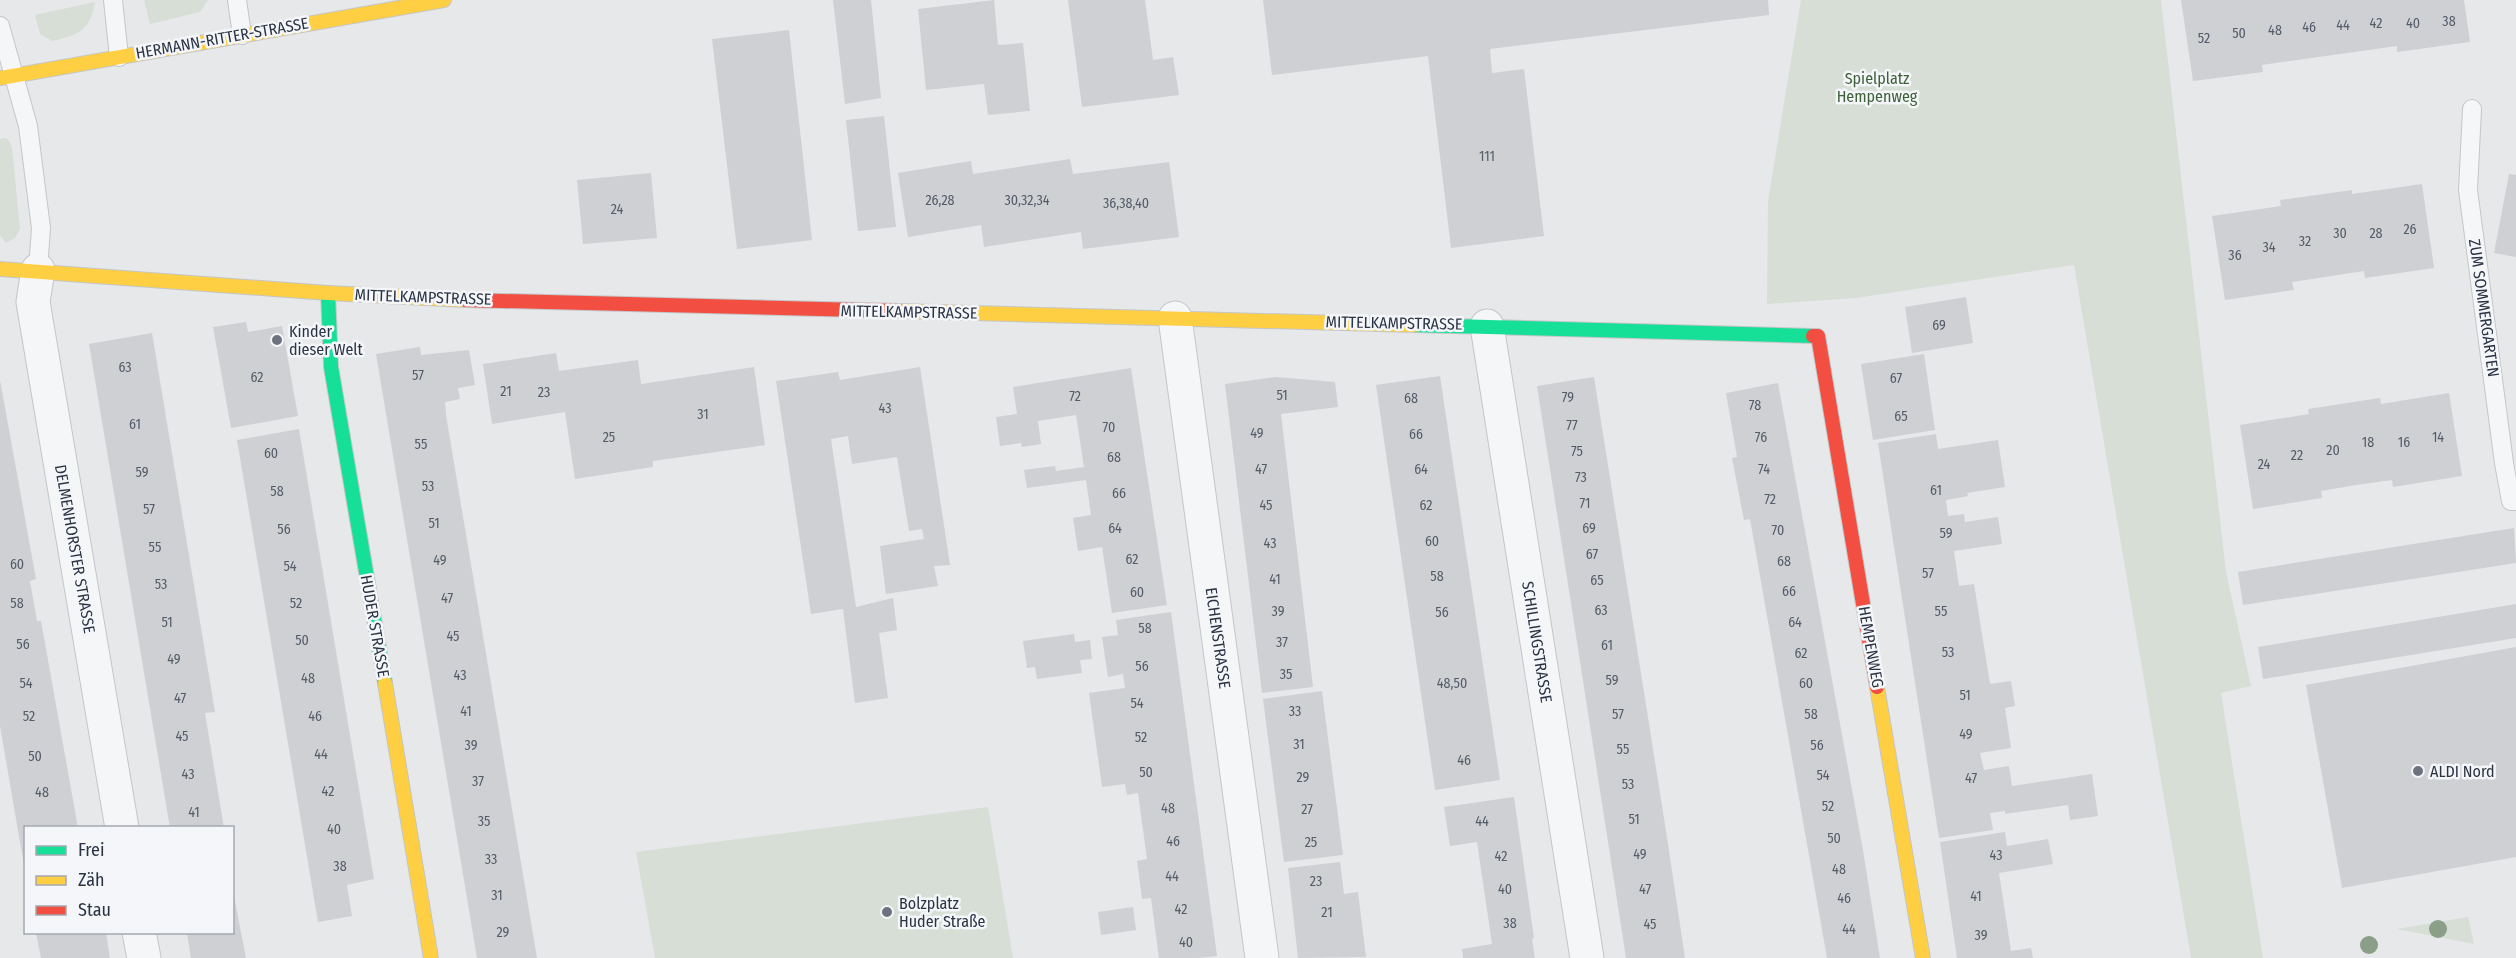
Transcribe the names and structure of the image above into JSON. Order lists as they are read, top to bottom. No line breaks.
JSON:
{"streets":{"street":["HERMANN-RITTER-STRASSE","MITTELKAMPSTRASSE","DELMENHORSTER STRASSE","HUDER STRASSE","EICHENSTRASSE","SCHILLINGSTRASSE","HEMPENWEG"],"lane":["ZUM SOMMERGARTEN"]},"crossings":[["MITTELKAMPSTRASSE","DELMENHORSTER STRASSE"],["MITTELKAMPSTRASSE","HUDER STRASSE"],["MITTELKAMPSTRASSE","EICHENSTRASSE"],["MITTELKAMPSTRASSE","SCHILLINGSTRASSE"],["MITTELKAMPSTRASSE","HEMPENWEG"]],"parks":["Spielplatz Hempenweg"],"places":["Kinder dieser Welt","ALDI Nord","Bolzplatz Huder Straße"],"house_numbers":["38","42","40","44","46","48","50","52","111","26,28","30,32,34","36,38,40","24","26","30","28","32","34","36","69","63","57","62","67","21","23","51","72","79","68","78","43","31","65","61","77","70","49","66","25","76","14","18","16","55","20","75","60","22","68","24","47","64","74","59","73","53","61","58","66","72","71","45","62","57","51","64","69","56","70","59","60","43","55","67","62","49","68","60","54","57","58","41","65","53","66","60","47","58","52","63","39","55","56","51","64","58","45","50","37","56","61","53","62","49","56","35","43","48","59","54","48,50","60","51","47","54","41","33","57","58","52","46","49","45","52","31","39","56","55","44","50","46","50","43","54","29","47","37","53","42","48","52","48","27","41","51","35","44","40","50","46","25","49","43","42","33","38","48","44","23","40","47","31","41","46","42","21","38","45","44","29","39","40"],"legend":["Frei","Zäh","Stau"]}
